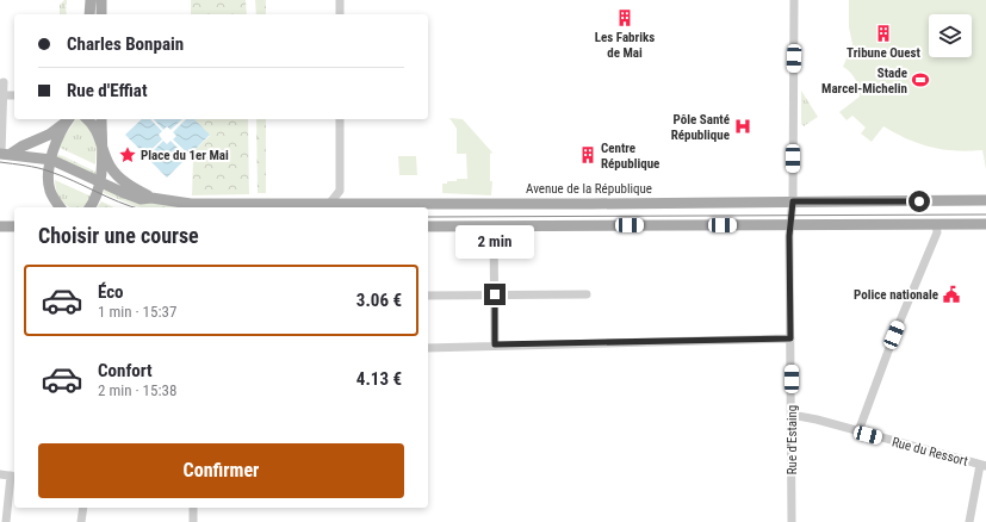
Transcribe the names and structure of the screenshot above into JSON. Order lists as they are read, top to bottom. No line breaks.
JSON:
{"streets":{"main road":["Avenue de la République"],"street":["Rue d'Estaing","Rue du Ressort"]},"crossings":[["Avenue de la République","Rue d'Estaing"],["Rue d'Estaing","Rue du Ressort"]],"places":{"building":["Les Fabriks de Mai","Tribune Ouest","Centre République"],"sports":["Stade Marcel-Michelin"],"hospital":["Pôle Santé République"],"place":["Place du 1er Mai"],"public building":["Police nationale"]},"page":{"banner":["Charles Bonpain","Rue d'Effiat"],"heading":"Choisir une course","bubble":"2 min","list":[{"name":"Éco","note":"1 min · 15:37","value":"3.06 €"},{"name":"Confort","note":"2 min · 15:38","value":"4.13 €"}],"buttons":"Confirmer"}}
